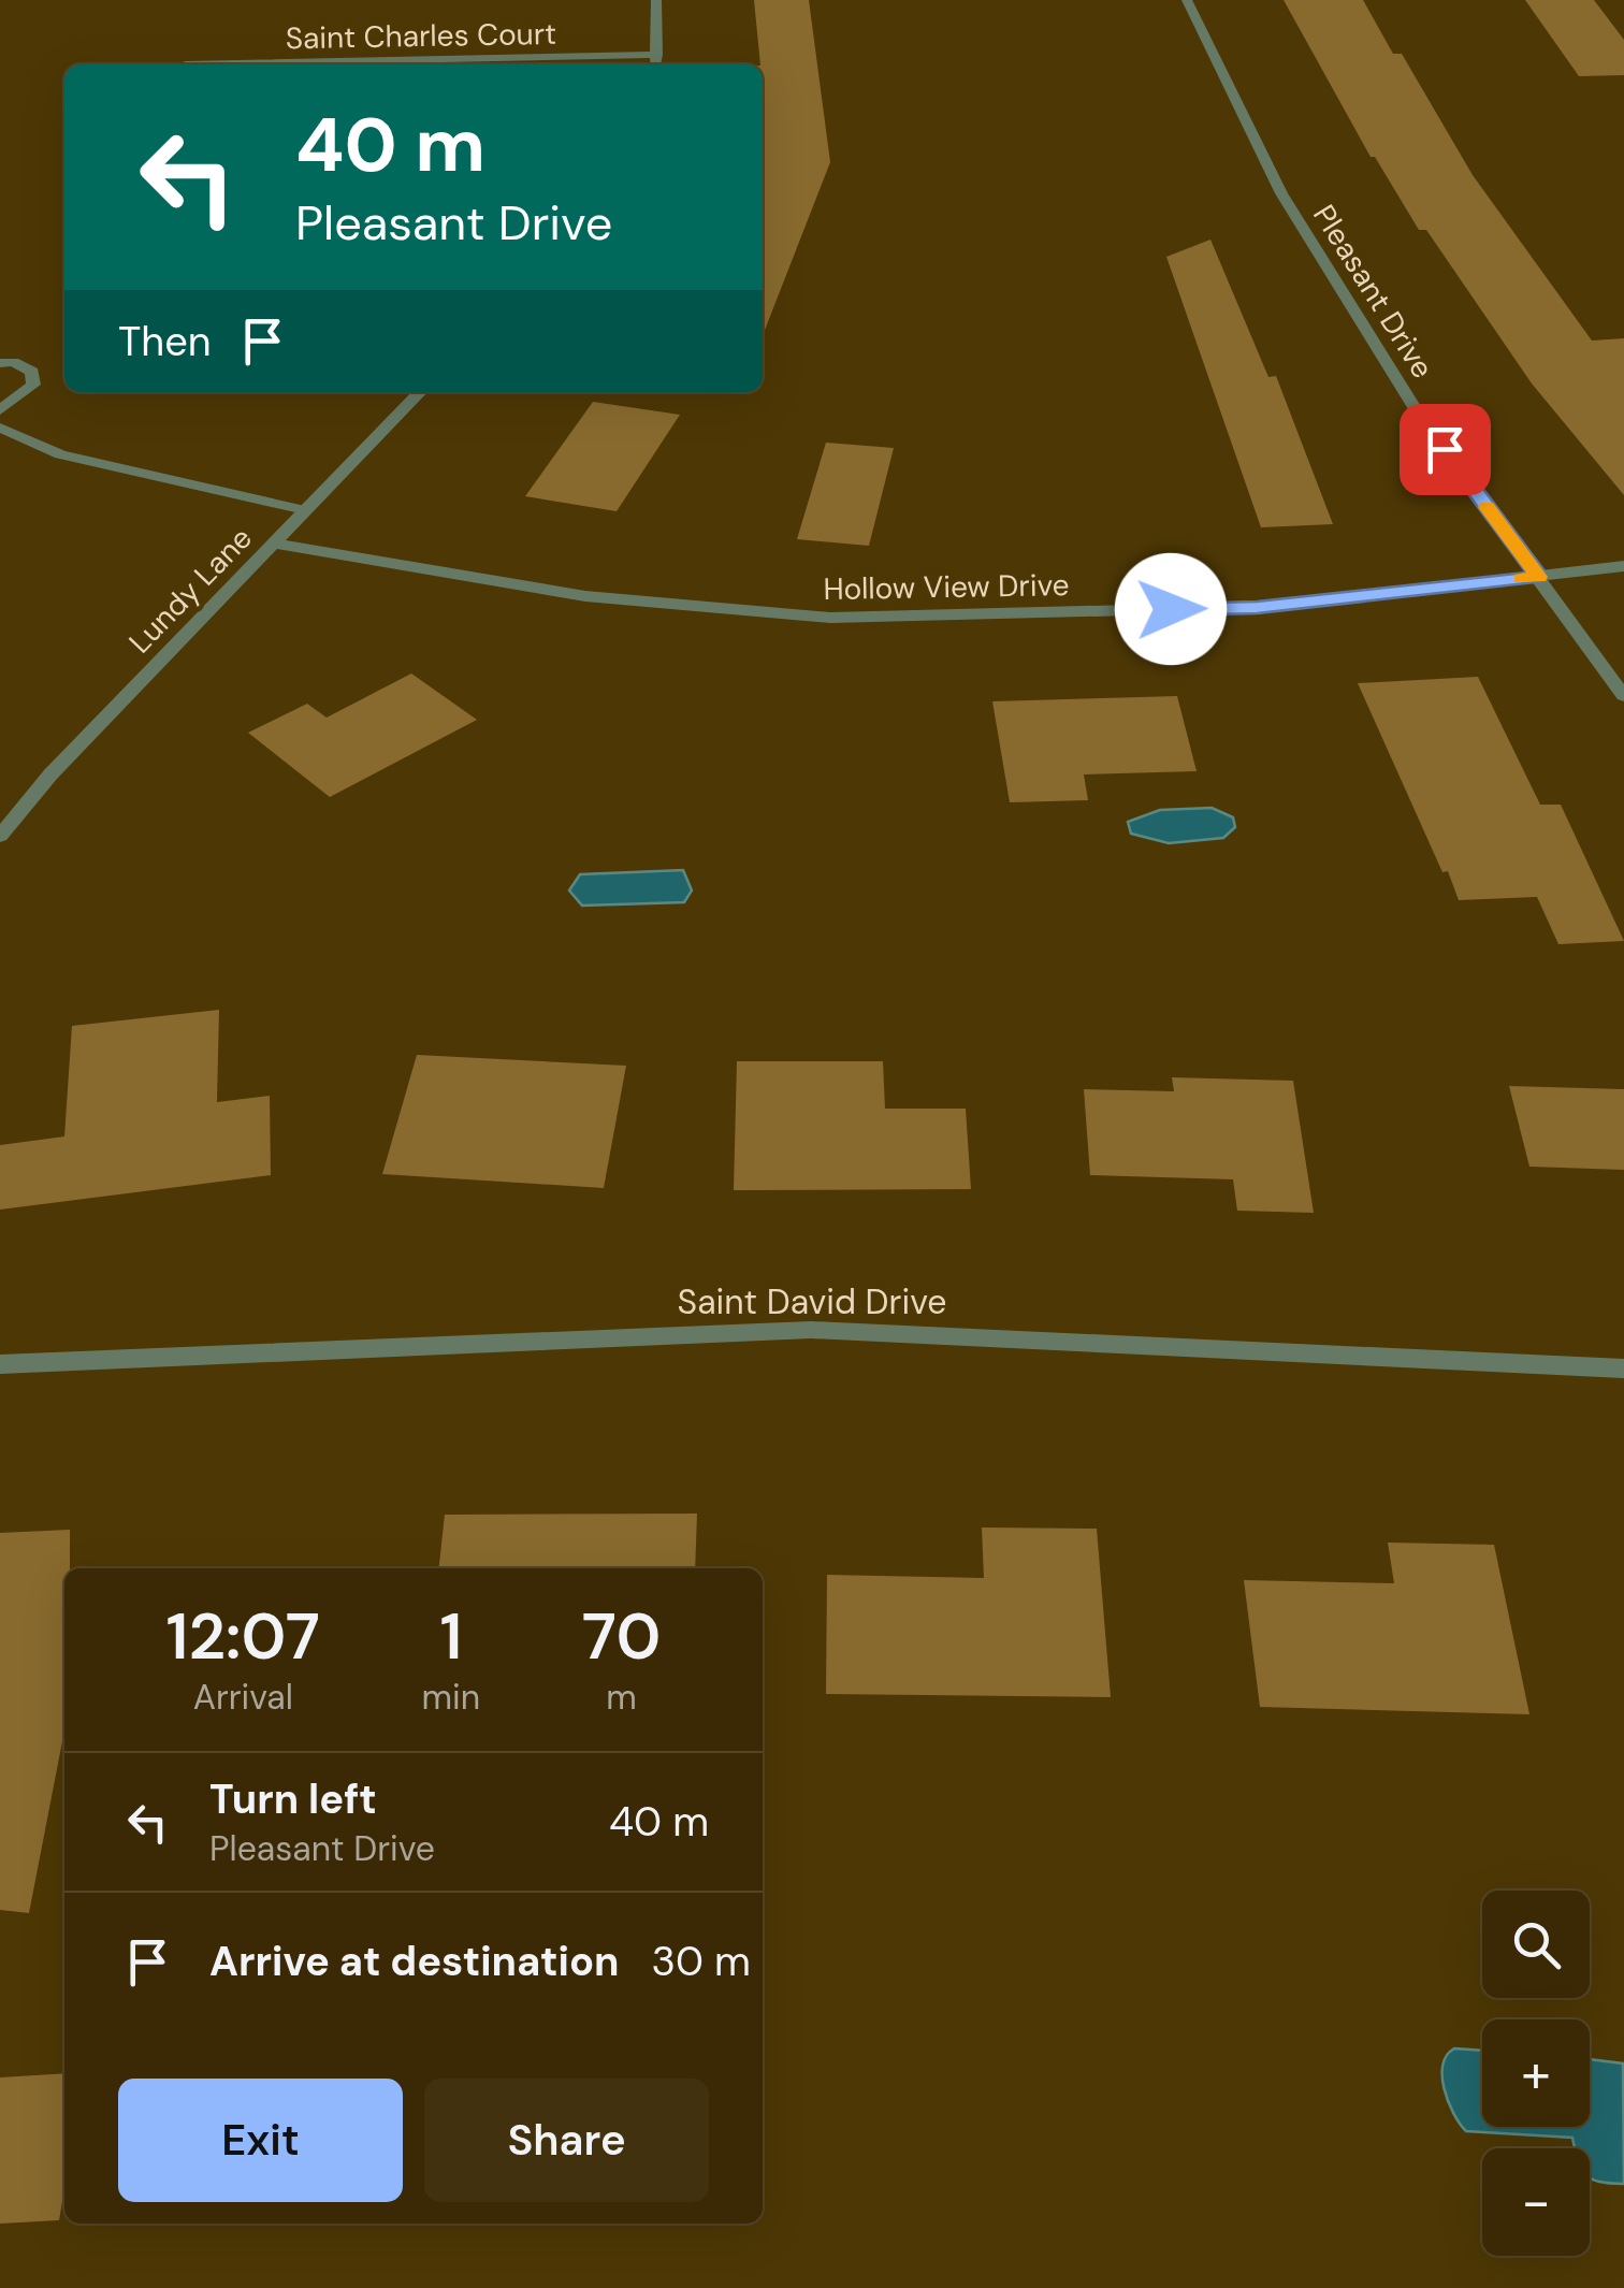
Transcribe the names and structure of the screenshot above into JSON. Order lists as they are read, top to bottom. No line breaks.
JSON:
{"streets":{"street":["Saint Charles Court","Pleasant Drive","Hollow View Drive","Lundy Lane","Saint David Drive"]},"crossings":[["Pleasant Drive","Hollow View Drive"],["Hollow View Drive","Lundy Lane"]],"page":{"turn":["40 m","Pleasant Drive"],"then":"Then","eta":["12:07","Arrival","1","min","70","m"],"list":[{"name":"Turn left","note":"Pleasant Drive","value":"40 m"},{"name":"Arrive at destination","value":"30 m"}],"map_buttons":["+","−"],"buttons":["Exit","Share"]}}
